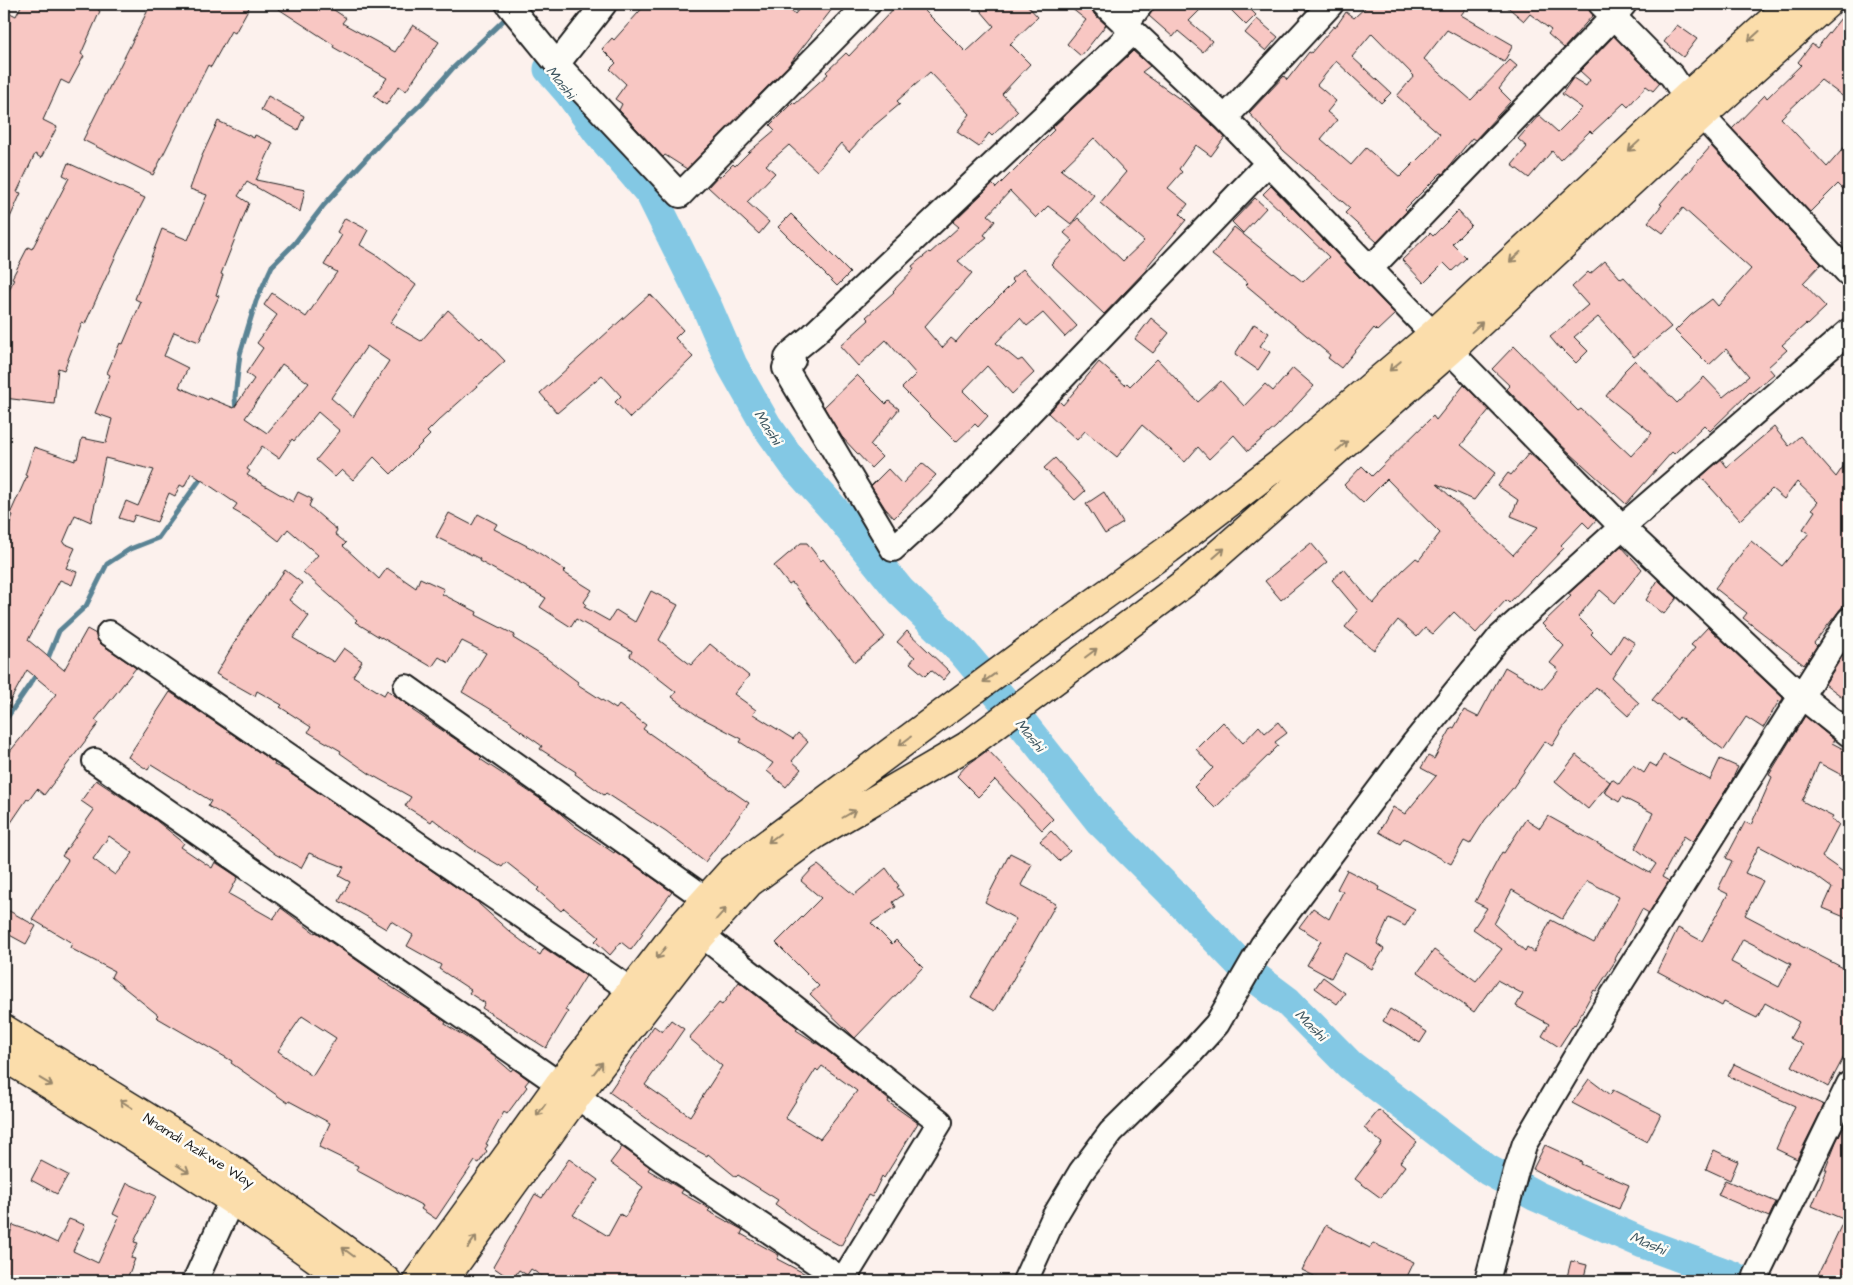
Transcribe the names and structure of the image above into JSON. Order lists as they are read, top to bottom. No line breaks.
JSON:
{"streets":{"main road":["Nnamdi Azikwe Way"]},"water":["Mashi"]}
